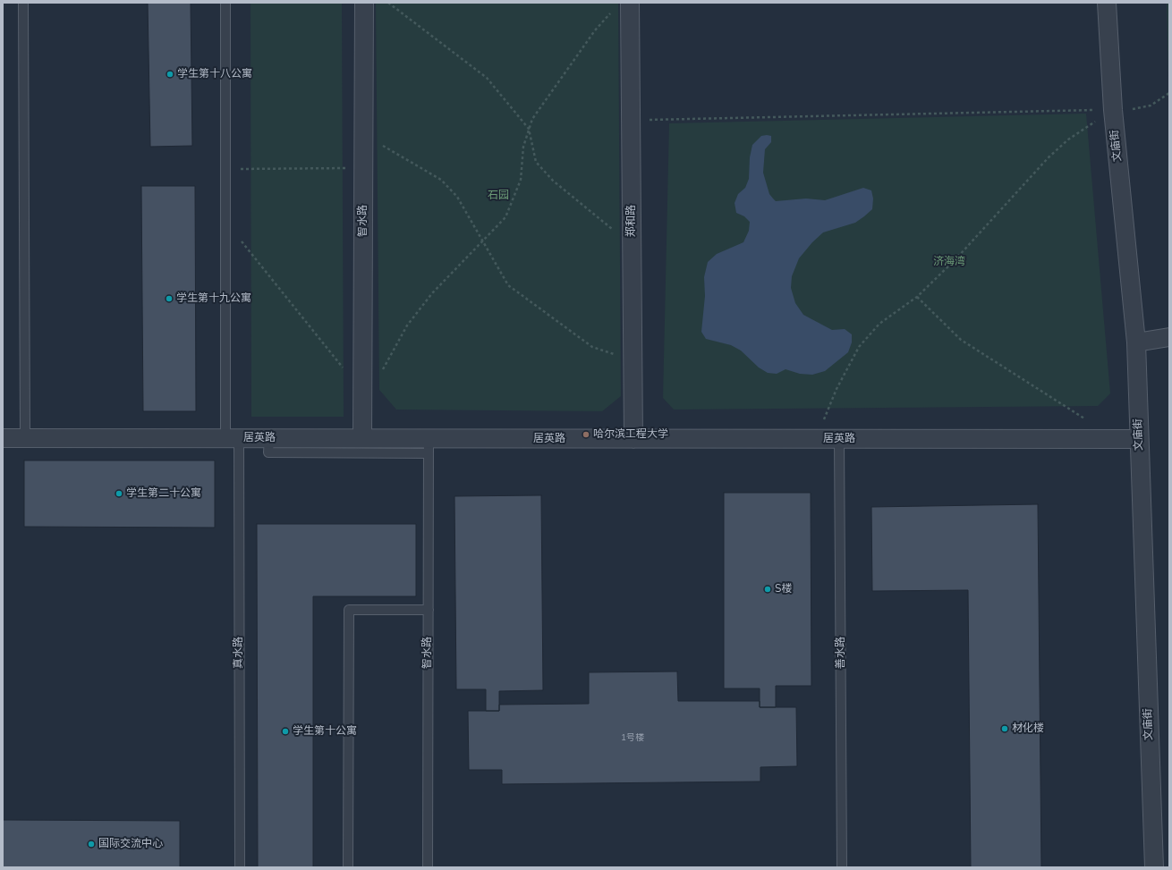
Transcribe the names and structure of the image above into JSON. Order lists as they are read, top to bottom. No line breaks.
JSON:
{"streets":{"street":["文庙街","智水路","郑和路","居英路"],"lane":["真水路","善水路"]},"crossings":[["文庙街","居英路"],["智水路","居英路"],["郑和路","居英路"],["居英路","真水路"],["居英路","善水路"]],"parks":["石园","济海湾"],"places":["学生第十八公寓","学生第十九公寓","哈尔滨工程大学","学生第二十公寓","S楼","材化楼","学生第十公寓","国际交流中心"],"house_numbers":["1号楼"]}
